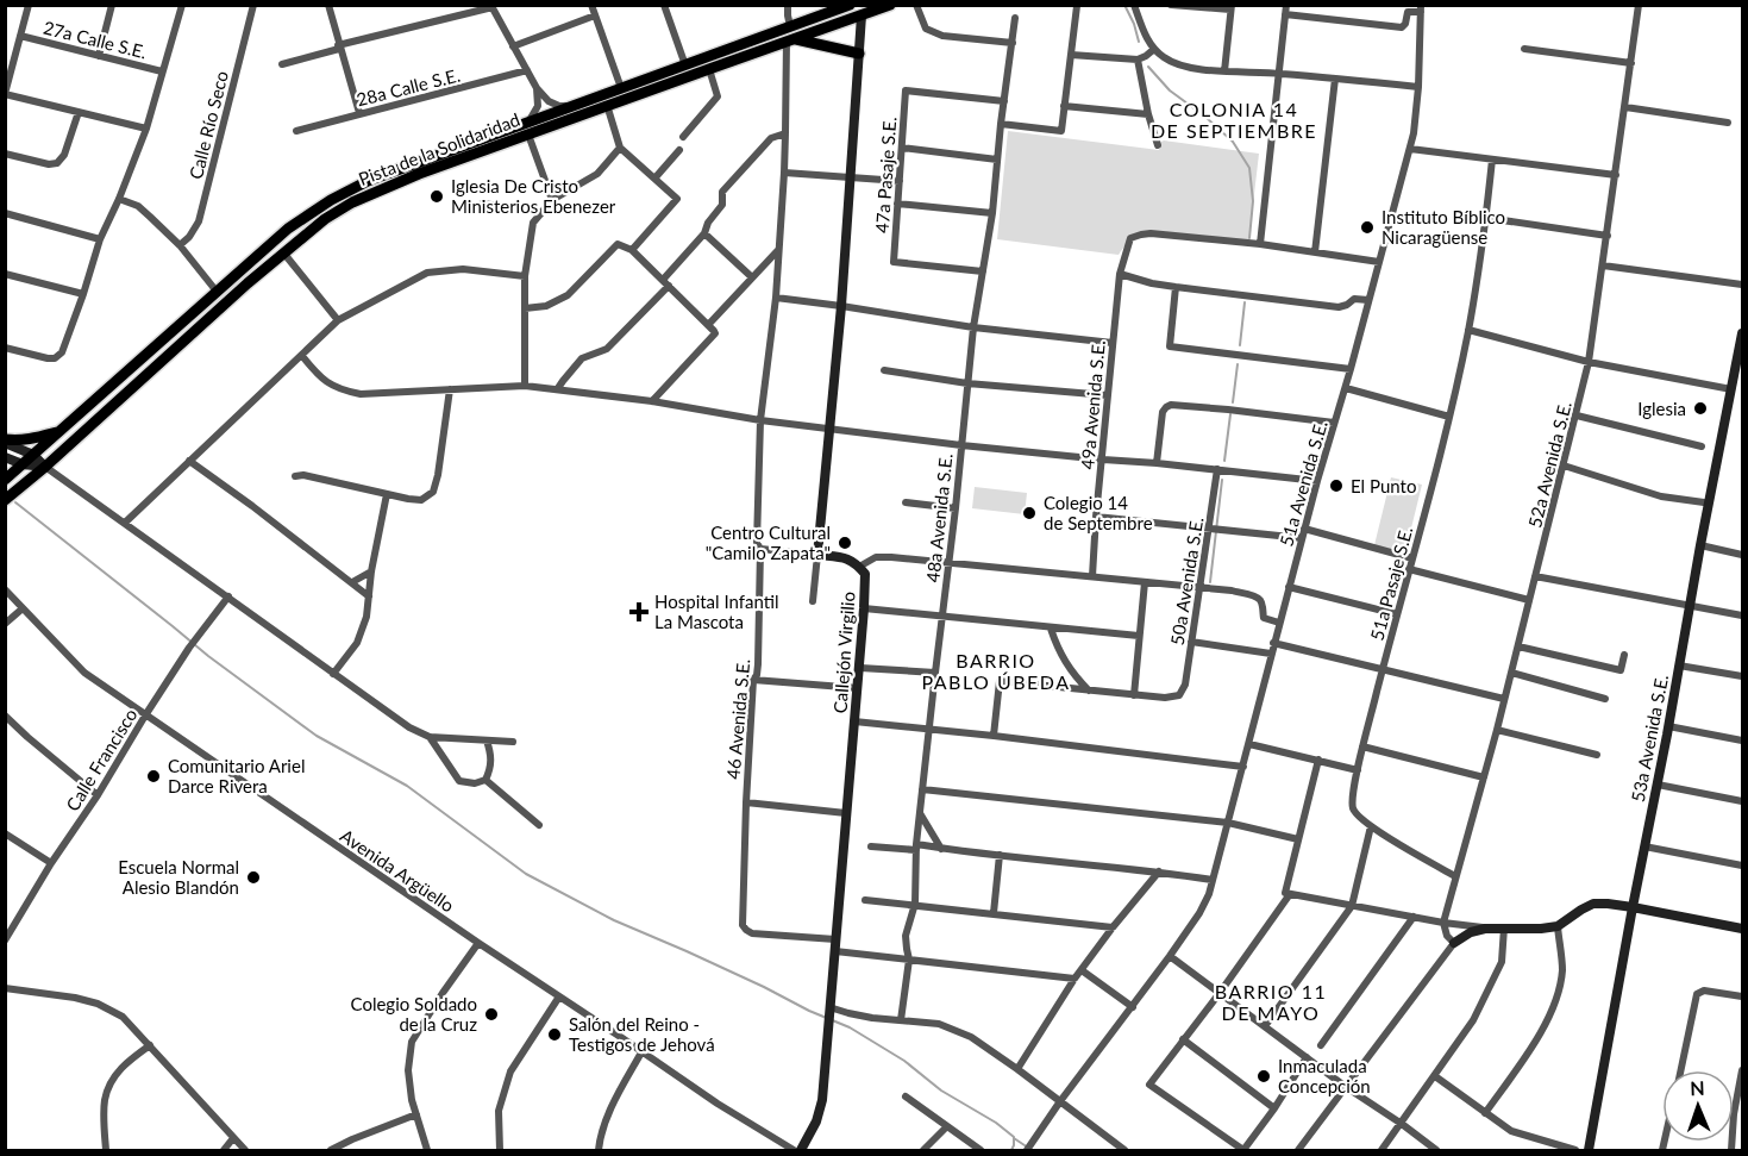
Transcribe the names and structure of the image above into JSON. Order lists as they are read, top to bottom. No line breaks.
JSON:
{"streets":{"main road":["Pista de la Solidaridad"],"street":["27a Calle S.E.","28a Calle S.E.","Calle Río Seco","47a Pasaje S.E.","49a Avenida S.E.","52a Avenida S.E.","51a Avenida S.E.","48a Avenida S.E.","50a Avenida S.E.","51a Pasaje S.E.","Callejón Virgilio","46 Avenida S.E.","53a Avenida S.E.","Calle Francisco","Avenida Argüello"]},"crossings":[["Pista de la Solidaridad","46 Avenida S.E."],["47a Pasaje S.E.","48a Avenida S.E."],["52a Avenida S.E.","51a Pasaje S.E."],["Callejón Virgilio","46 Avenida S.E."],["Calle Francisco","Avenida Argüello"]],"districts":["COLONIA 14 DE SEPTIEMBRE","BARRIO PABLO ÚBEDA","BARRIO 11 DE MAYO"],"places":{"other":["Iglesia De Cristo Ministerios Ebenezer","Instituto Bíblico Nicaragüense","Iglesia","El Punto","Colegio 14 de Septembre","Centro Cultural \"Camilo Zapata\"","Comunitario Ariel Darce Rivera","Escuela Normal Alesio Blandón","Colegio Soldado de la Cruz","Salón del Reino - Testigos de Jehová","Inmaculada Concepción"],"health":["Hospital Infantil La Mascota"]},"north":"top"}
